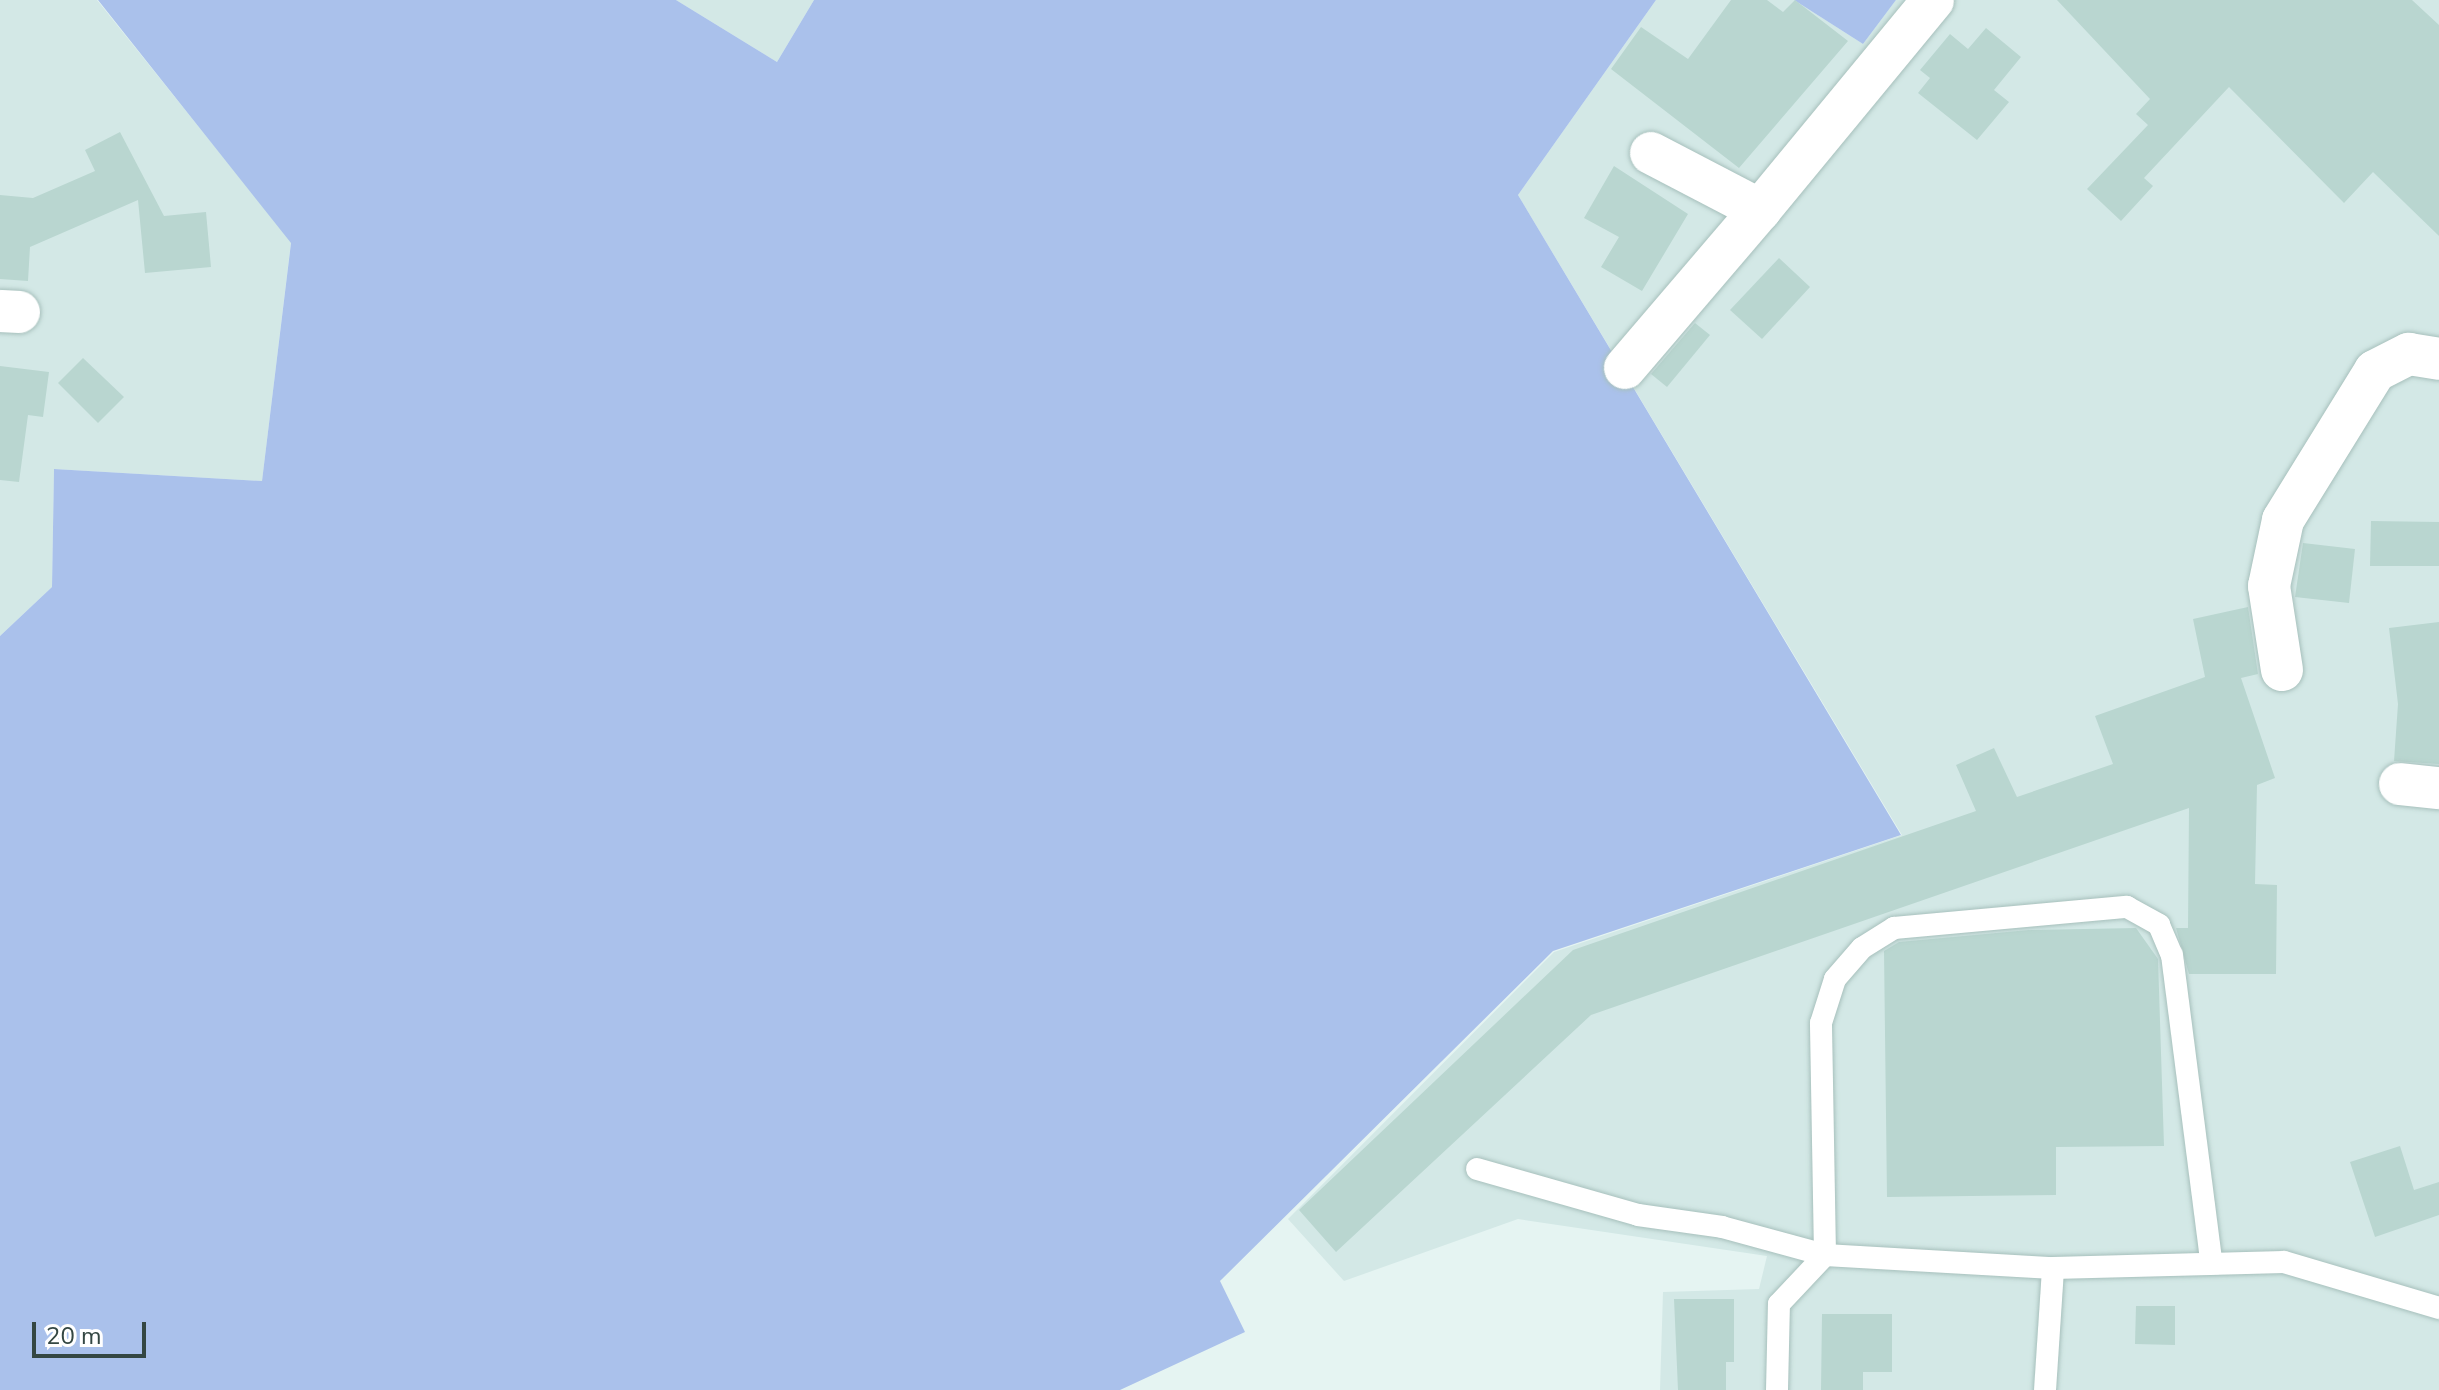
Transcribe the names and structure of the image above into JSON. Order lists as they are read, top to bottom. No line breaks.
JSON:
{"scale_bar":"20 m"}
